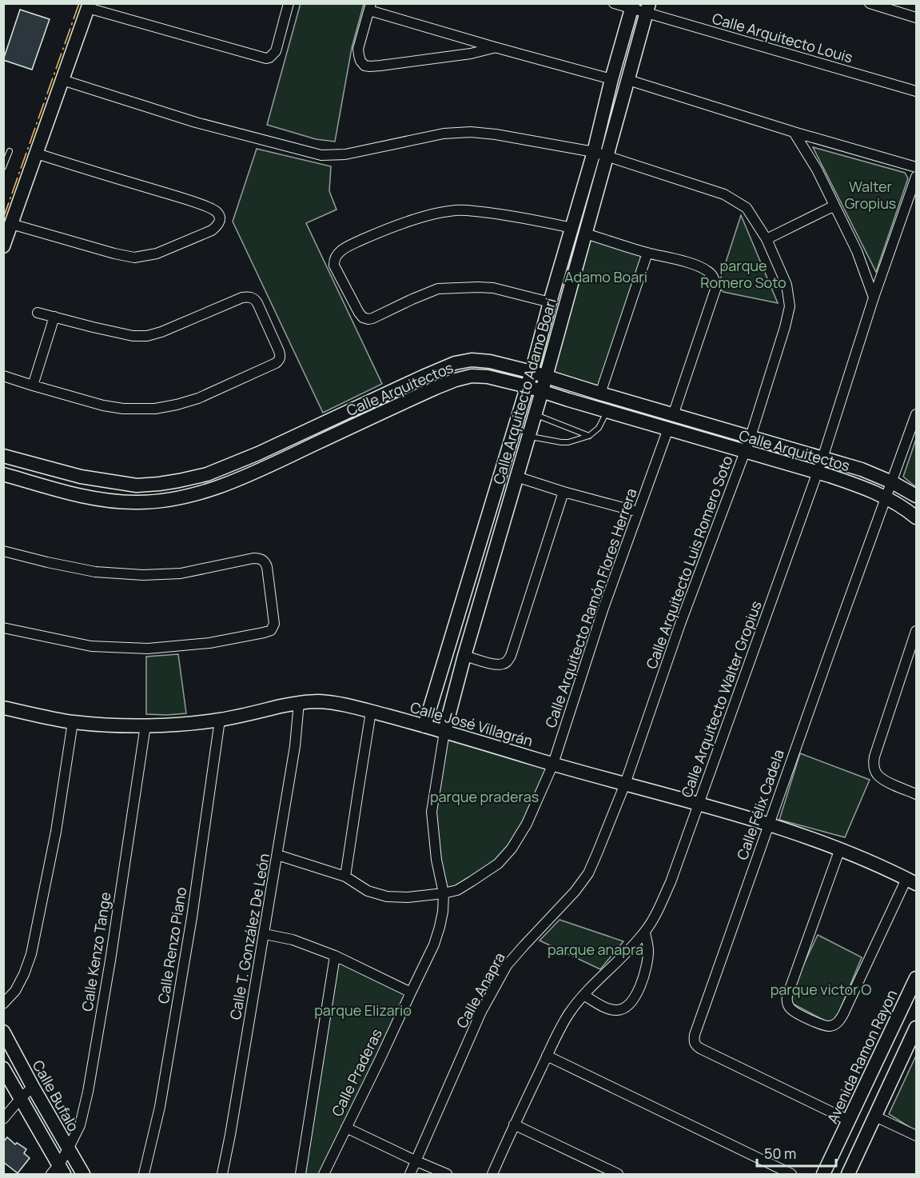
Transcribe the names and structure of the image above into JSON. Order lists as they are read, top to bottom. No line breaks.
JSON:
{"streets":{"street":["Calle Arquitecto Louis","Calle Arquitectos","Calle Arquitecto Adamo Boari","Calle Arquitecto Luis Romero Soto","Calle Arquitecto Ramón Flores Herrera","Calle Arquitecto Walter Gropius","Calle José Villagrán","Calle Félix Cadela","Calle T. González De León","Calle Renzo Piano","Calle Kenzo Tange","Calle Anapra","Avenida Ramon Rayon","Calle Praderas","Calle Bufalo"]},"crossings":[["Calle Arquitecto Louis","Calle Arquitecto Adamo Boari"],["Calle Arquitectos","Calle Arquitecto Adamo Boari"],["Calle Arquitectos","Calle Arquitecto Luis Romero Soto"],["Calle Arquitectos","Calle Arquitecto Ramón Flores Herrera"],["Calle Arquitectos","Calle Arquitecto Walter Gropius"],["Calle Arquitectos","Calle Félix Cadela"],["Calle Arquitecto Adamo Boari","Calle Arquitecto Luis Romero Soto"],["Calle Arquitecto Adamo Boari","Calle José Villagrán"],["Calle Arquitecto Adamo Boari","Calle Praderas"],["Calle Arquitecto Luis Romero Soto","Calle José Villagrán"],["Calle Arquitecto Luis Romero Soto","Calle Anapra"],["Calle Arquitecto Ramón Flores Herrera","Calle José Villagrán"],["Calle Arquitecto Ramón Flores Herrera","Calle T. González De León"],["Calle Arquitecto Ramón Flores Herrera","Calle Praderas"],["Calle Arquitecto Walter Gropius","Calle José Villagrán"],["Calle José Villagrán","Calle Félix Cadela"],["Calle José Villagrán","Calle T. González De León"],["Calle José Villagrán","Calle Renzo Piano"],["Calle José Villagrán","Calle Kenzo Tange"],["Calle José Villagrán","Calle Anapra"],["Calle José Villagrán","Calle Praderas"],["Calle Félix Cadela","Avenida Ramon Rayon"],["Calle Kenzo Tange","Calle Bufalo"]],"parks":["Walter Gropius","parque Romero Soto","Adamo Boari","parque praderas","parque anapra","parque victor O","parque Elizario"],"scale_bar":"50 m"}
